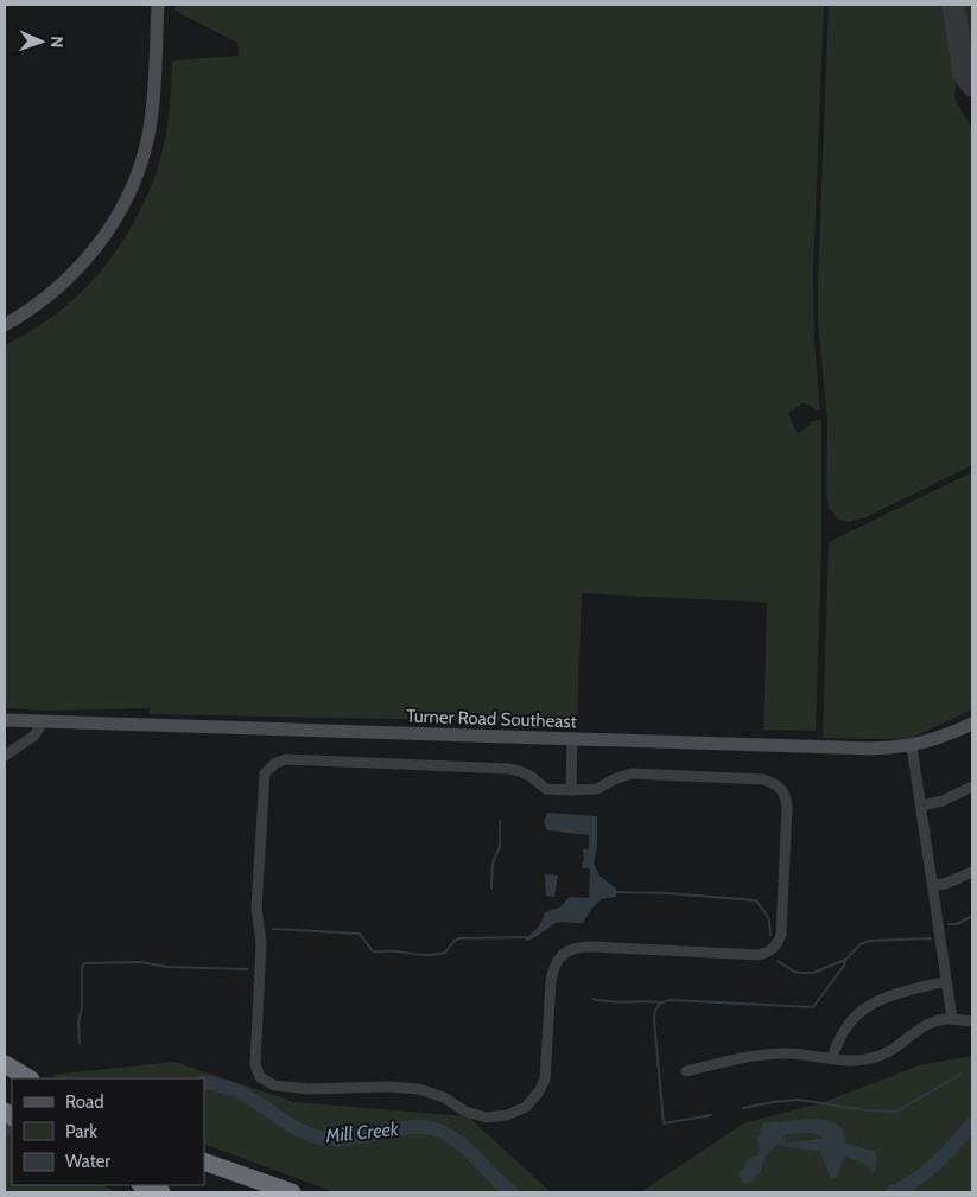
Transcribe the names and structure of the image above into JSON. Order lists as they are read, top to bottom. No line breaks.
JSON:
{"streets":{"main road":["Turner Road Southeast"]},"water":["Mill Creek"],"legend":["Road","Park","Water"],"north":"right"}
